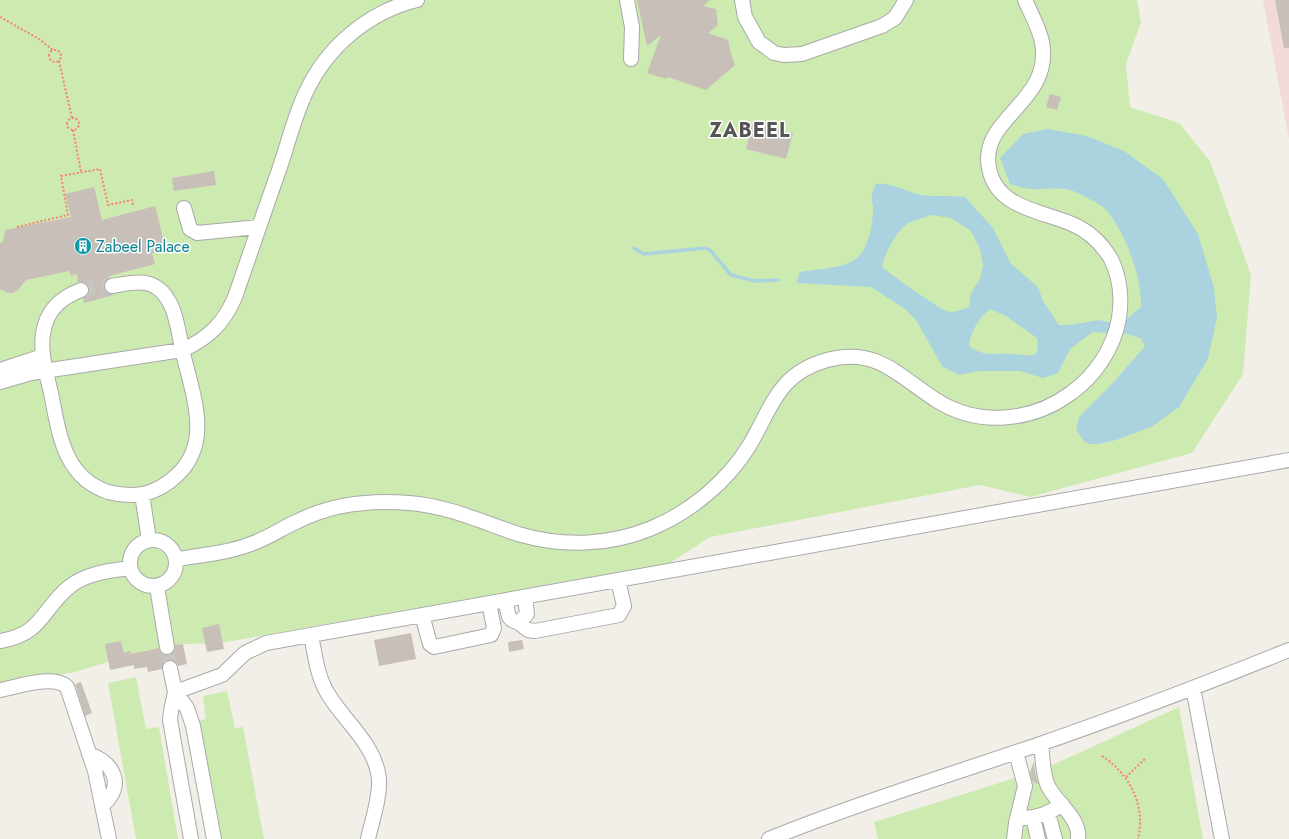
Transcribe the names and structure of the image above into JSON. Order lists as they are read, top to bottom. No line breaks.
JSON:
{"districts":["ZABEEL"],"places":{"building":["Zabeel Palace"]}}
